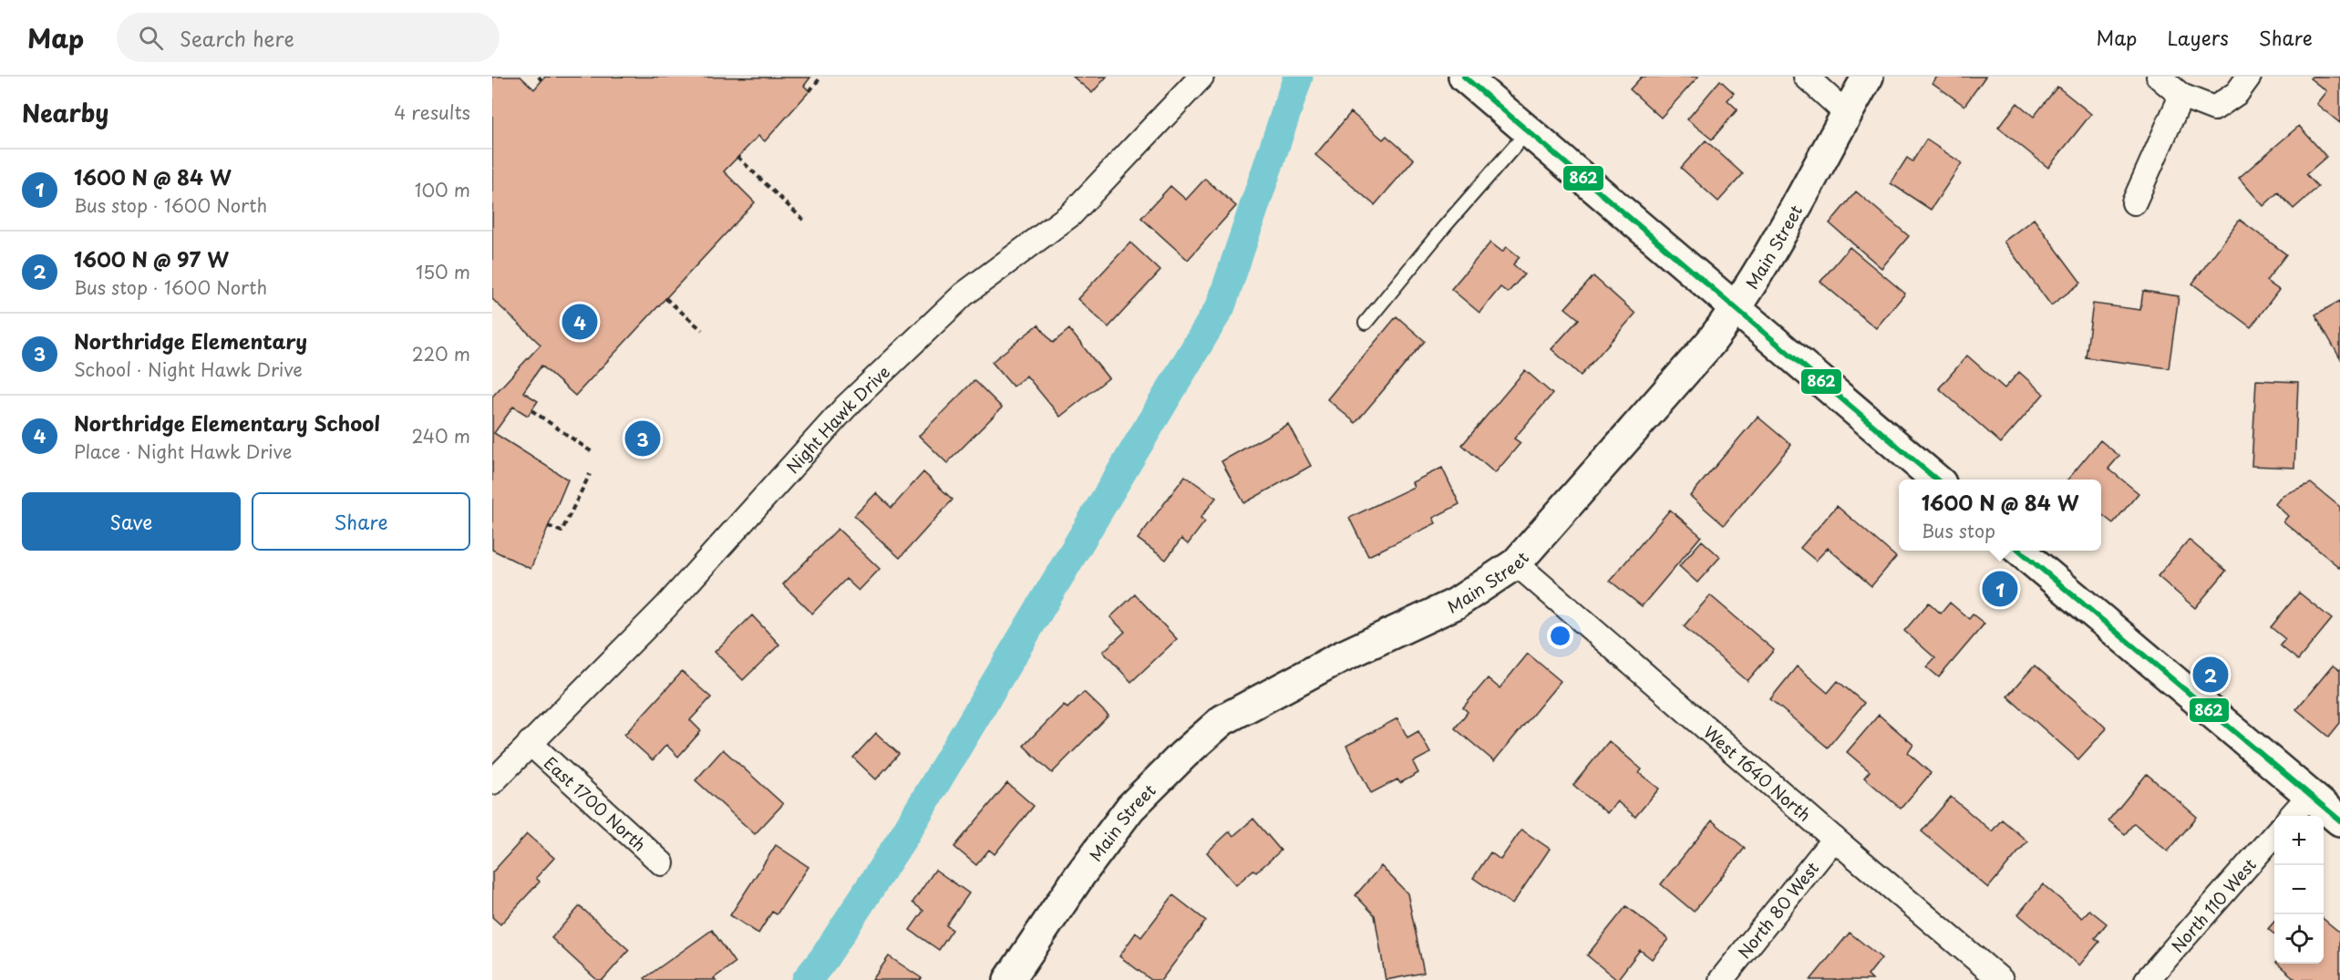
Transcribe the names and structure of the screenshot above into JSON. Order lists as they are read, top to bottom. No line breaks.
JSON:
{"streets":{"street":["Main Street","Night Hawk Drive","West 1640 North","East 1700 North","North 110 West","North 80 West"]},"crossings":[["Main Street","West 1640 North"],["Night Hawk Drive","East 1700 North"],["West 1640 North","North 80 West"]],"lines":["transit line 862"],"page":{"header":"Map","search":"Search here","nav":["Map","Layers","Share"],"heading":["Nearby","4 results"],"list":[{"mark":"1","name":"1600 N @ 84 W","note":"Bus stop · 1600 North","value":"100 m"},{"mark":"2","name":"1600 N @ 97 W","note":"Bus stop · 1600 North","value":"150 m"},{"mark":"3","name":"Northridge Elementary","note":"School · Night Hawk Drive","value":"220 m"},{"mark":"4","name":"Northridge Elementary School","note":"Place · Night Hawk Drive","value":"240 m"}],"pins":["4","3","1","2"],"buttons":["Save","Share"],"popup":["1600 N @ 84 W","Bus stop"],"map_buttons":["+","−"]}}
